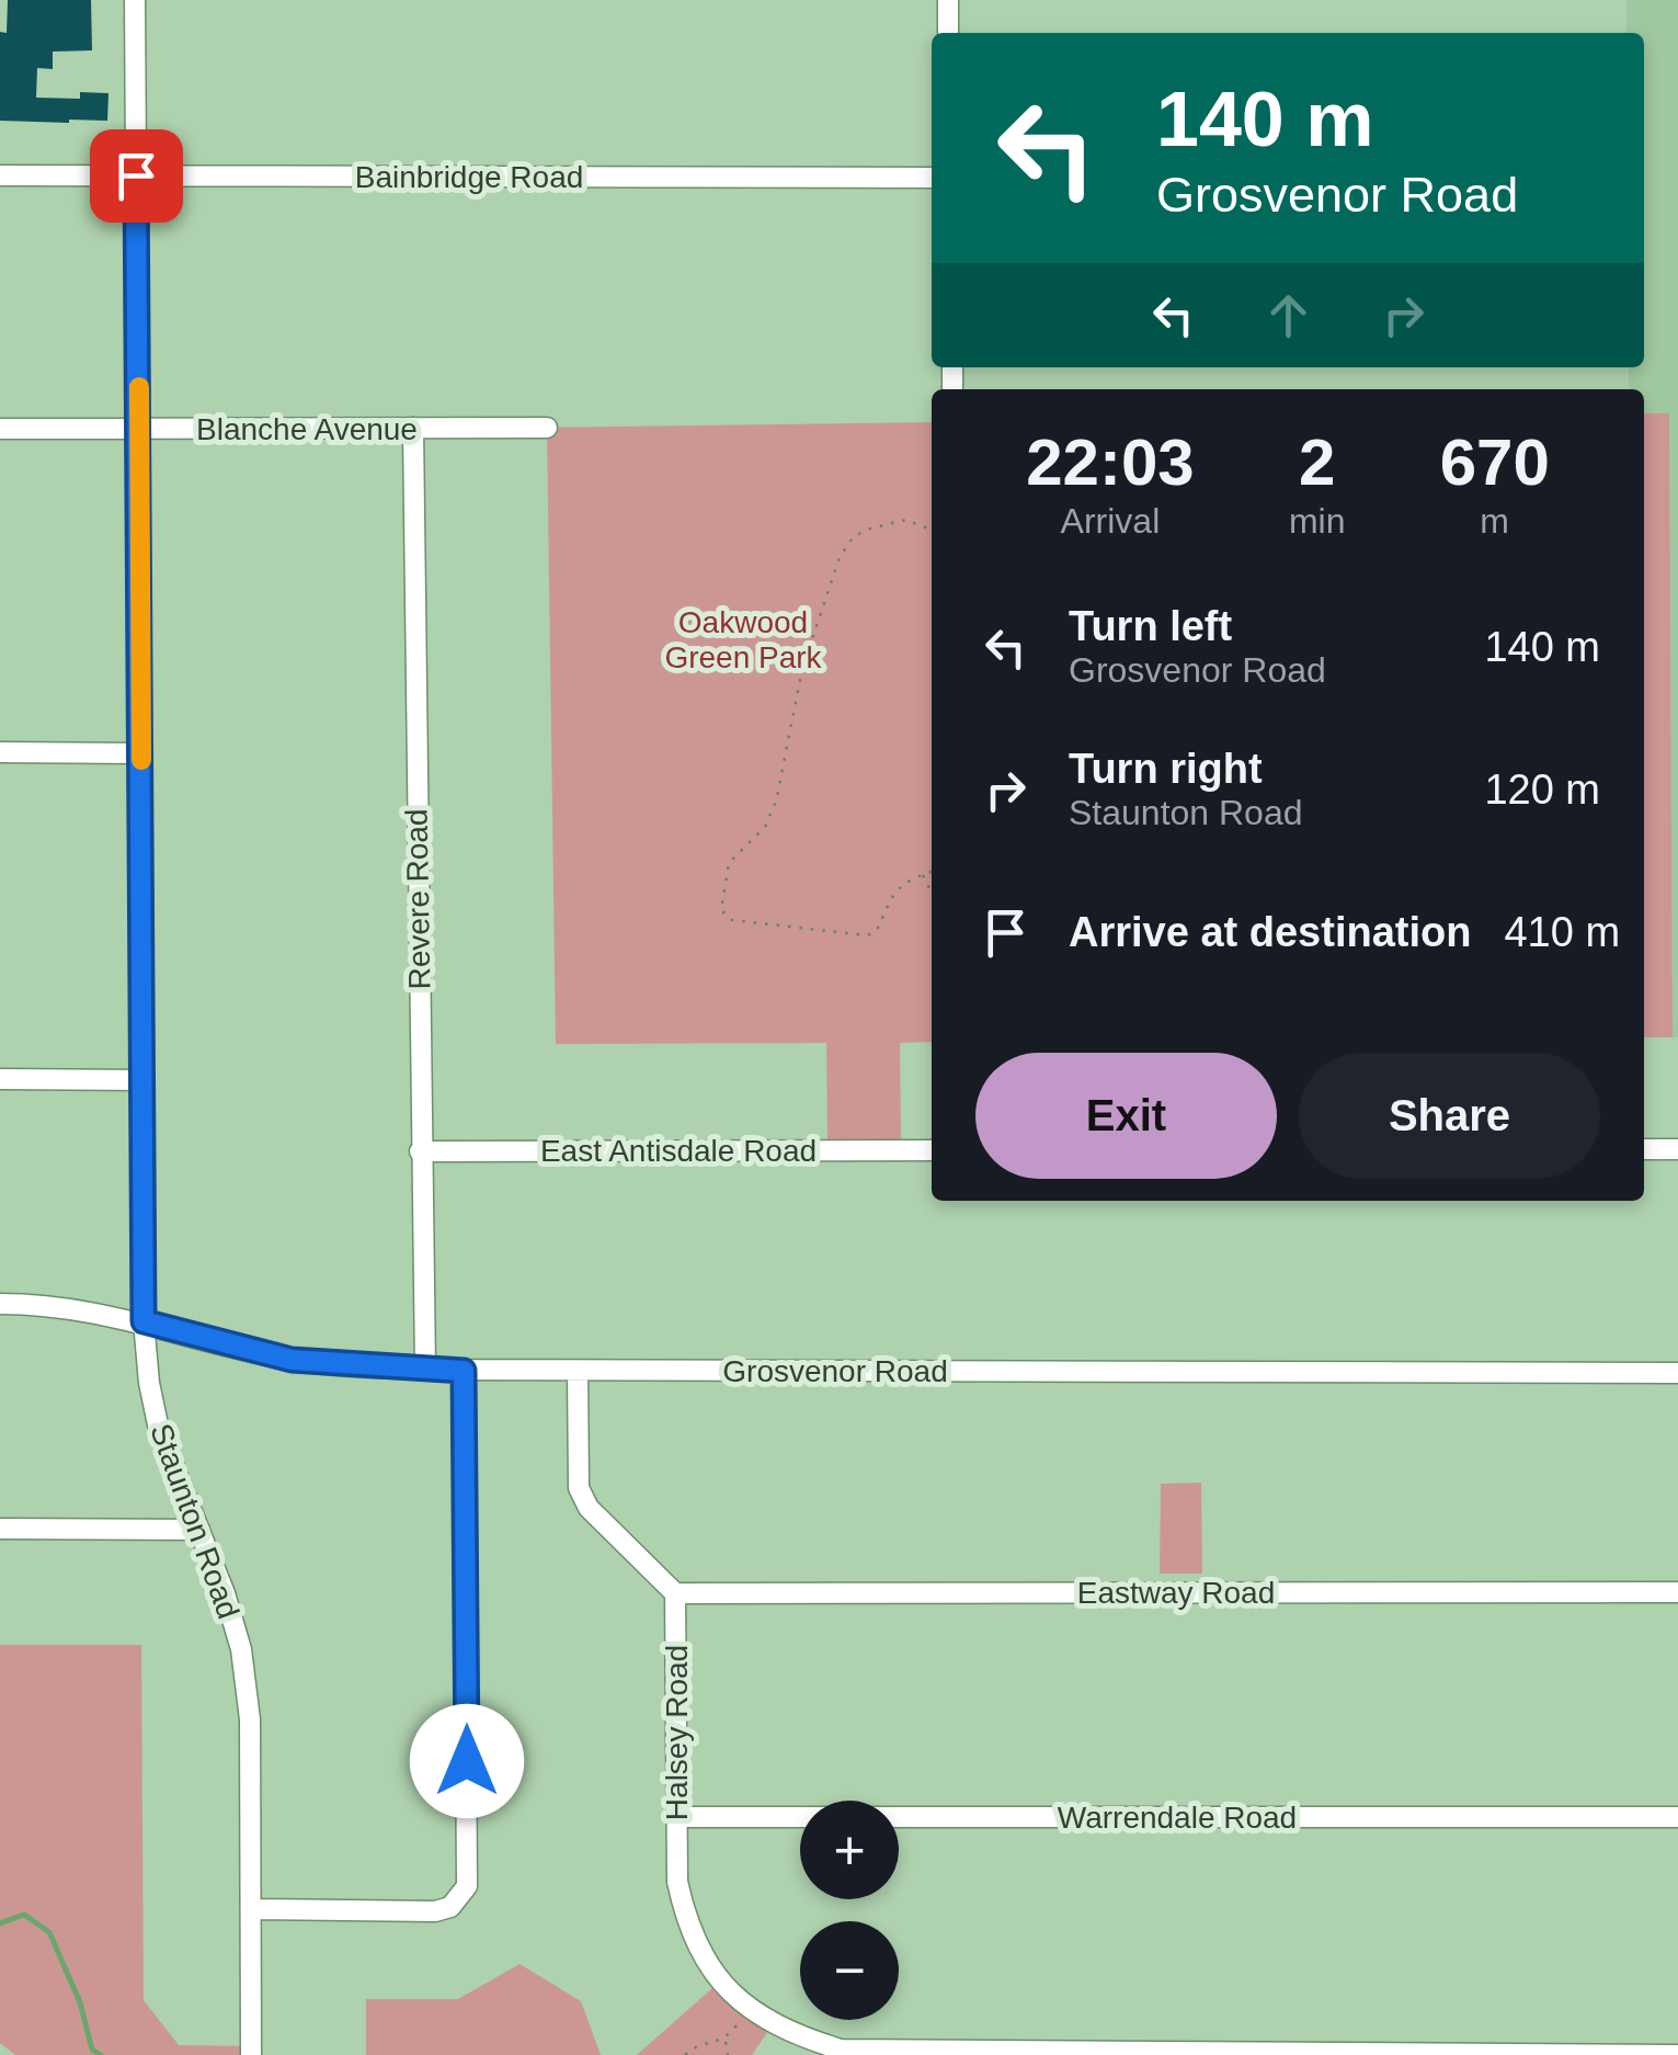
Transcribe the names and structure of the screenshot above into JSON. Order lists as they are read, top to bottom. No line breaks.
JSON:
{"streets":{"street":["Bainbridge Road","Blanche Avenue","Revere Road","East Antisdale Road","Grosvenor Road","Staunton Road","Eastway Road","Halsey Road","Warrendale Road"]},"crossings":[["Bainbridge Road","Staunton Road"],["Blanche Avenue","Revere Road"],["Blanche Avenue","Staunton Road"],["Revere Road","East Antisdale Road"],["Revere Road","Grosvenor Road"],["Grosvenor Road","Staunton Road"],["Eastway Road","Halsey Road"],["Halsey Road","Warrendale Road"]],"parks":["Oakwood Green Park"],"page":{"turn":["140 m","Grosvenor Road"],"eta":["22:03","Arrival","2","min","670","m"],"list":[{"name":"Turn left","note":"Grosvenor Road","value":"140 m"},{"name":"Turn right","note":"Staunton Road","value":"120 m"},{"name":"Arrive at destination","value":"410 m"}],"buttons":["Exit","Share"],"map_buttons":["+","−"]}}
